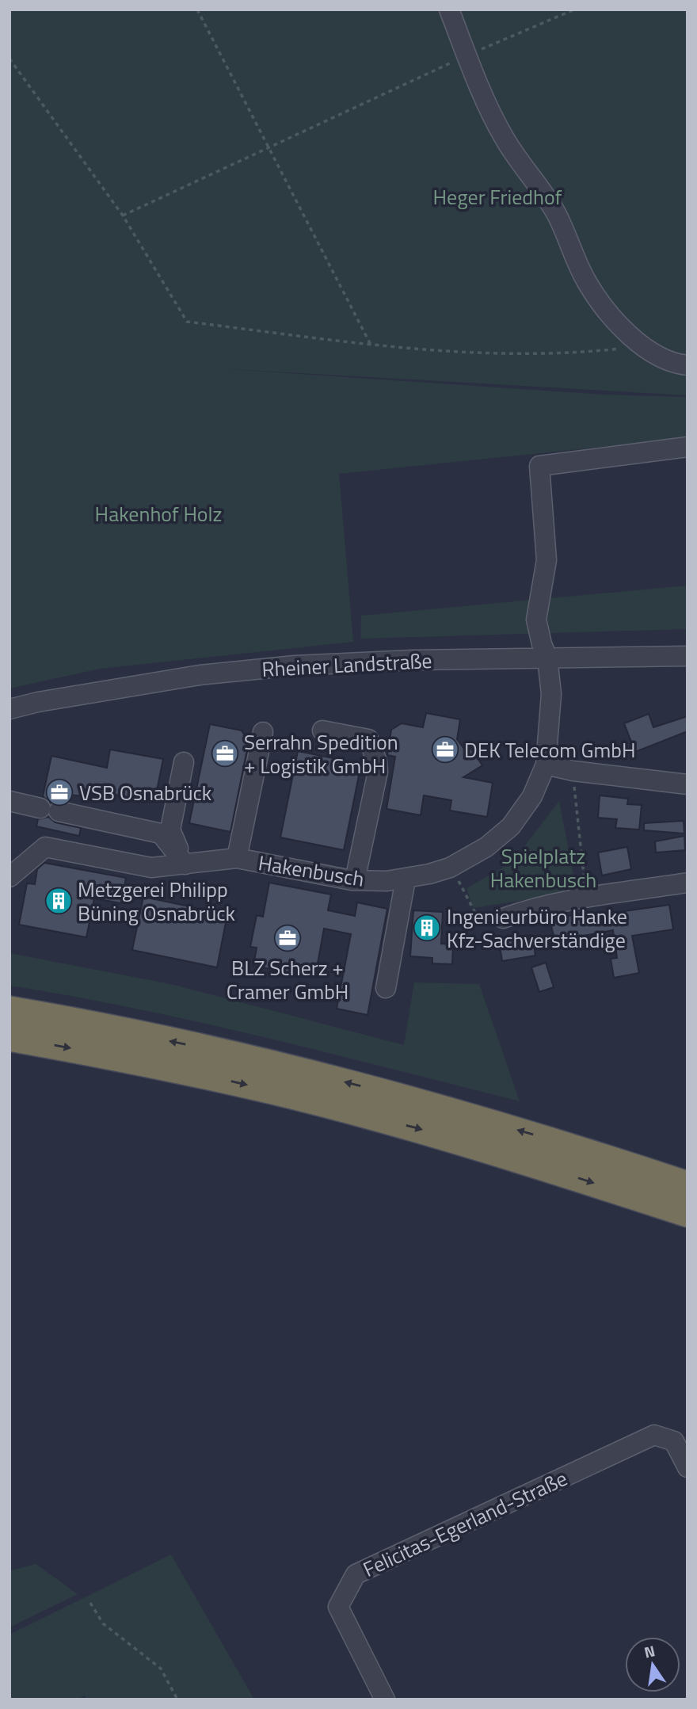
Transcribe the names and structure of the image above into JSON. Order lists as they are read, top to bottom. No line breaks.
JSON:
{"streets":{"street":["Rheiner Landstraße","Hakenbusch","Felicitas-Egerland-Straße"]},"crossings":[["Rheiner Landstraße","Hakenbusch"]],"parks":["Heger Friedhof","Hakenhof Holz","Spielplatz Hakenbusch"],"places":{"office":["DEK Telecom GmbH","Serrahn Spedition + Logistik GmbH","VSB Osnabrück","BLZ Scherz + Cramer GmbH"],"building":["Metzgerei Philipp Büning Osnabrück","Ingenieurbüro Hanke Kfz-Sachverständige"]},"north":"top"}
